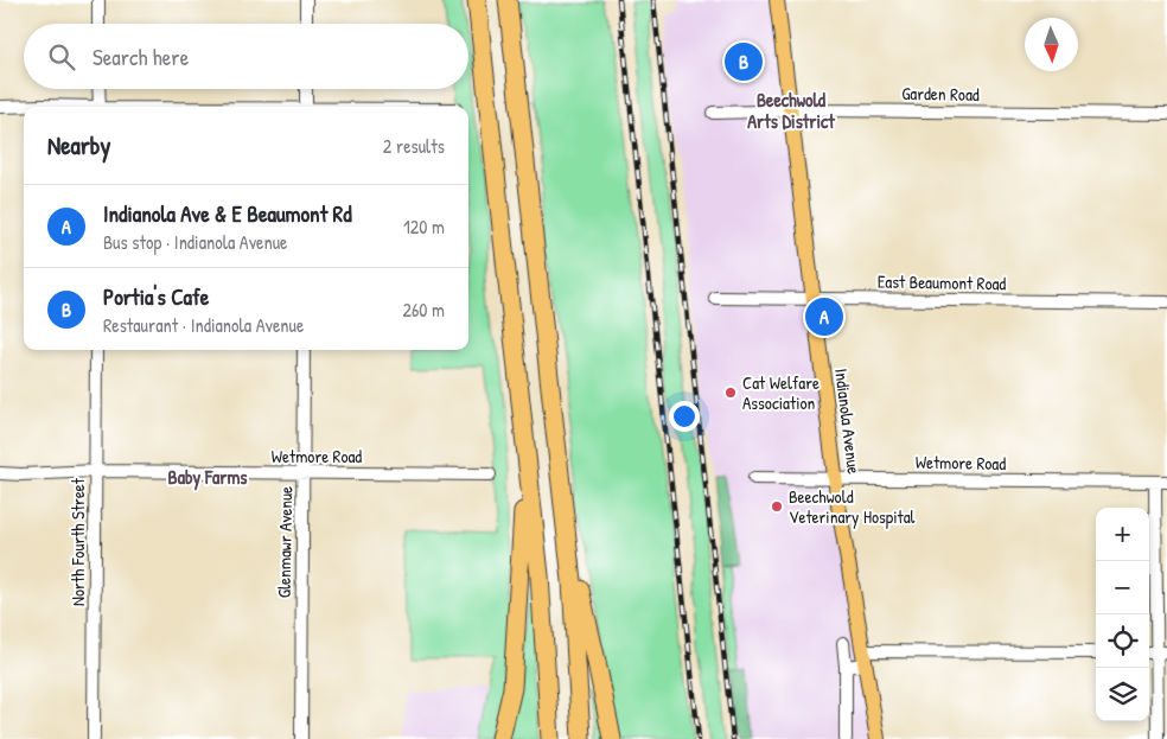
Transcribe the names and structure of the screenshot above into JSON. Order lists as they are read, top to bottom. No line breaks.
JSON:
{"streets":{"main road":["Indianola Avenue"],"street":["Garden Road","East Beaumont Road","Wetmore Road","North Fourth Street","Glenmawr Avenue"]},"crossings":[["Garden Road","Indianola Avenue"],["East Beaumont Road","Indianola Avenue"],["Indianola Avenue","Wetmore Road"],["Wetmore Road","North Fourth Street"],["Wetmore Road","Glenmawr Avenue"]],"districts":["Beechwold Arts District","Baby Farms"],"places":["Cat Welfare Association","Beechwold Veterinary Hospital"],"north":"bottom","page":{"search":"Search here","pins":["B","A"],"heading":["Nearby","2 results"],"list":[{"mark":"A","name":"Indianola Ave & E Beaumont Rd","note":"Bus stop · Indianola Avenue","value":"120 m"},{"mark":"B","name":"Portia's Cafe","note":"Restaurant · Indianola Avenue","value":"260 m"}],"map_buttons":["+","−"]}}
